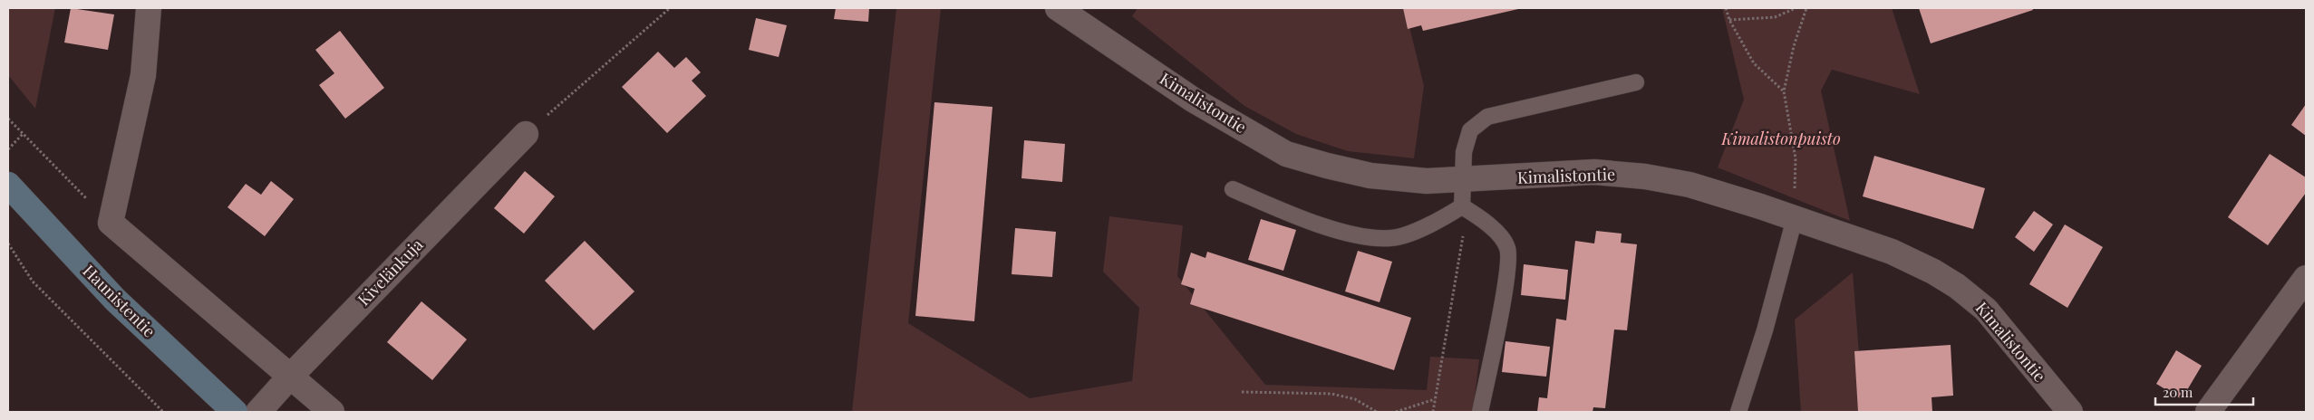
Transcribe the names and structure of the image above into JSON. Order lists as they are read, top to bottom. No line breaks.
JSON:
{"streets":{"street":["Kimalistontie","Kivelänkuja","Haunistentie"]},"parks":["Kimalistonpuisto"],"scale_bar":"20 m"}
